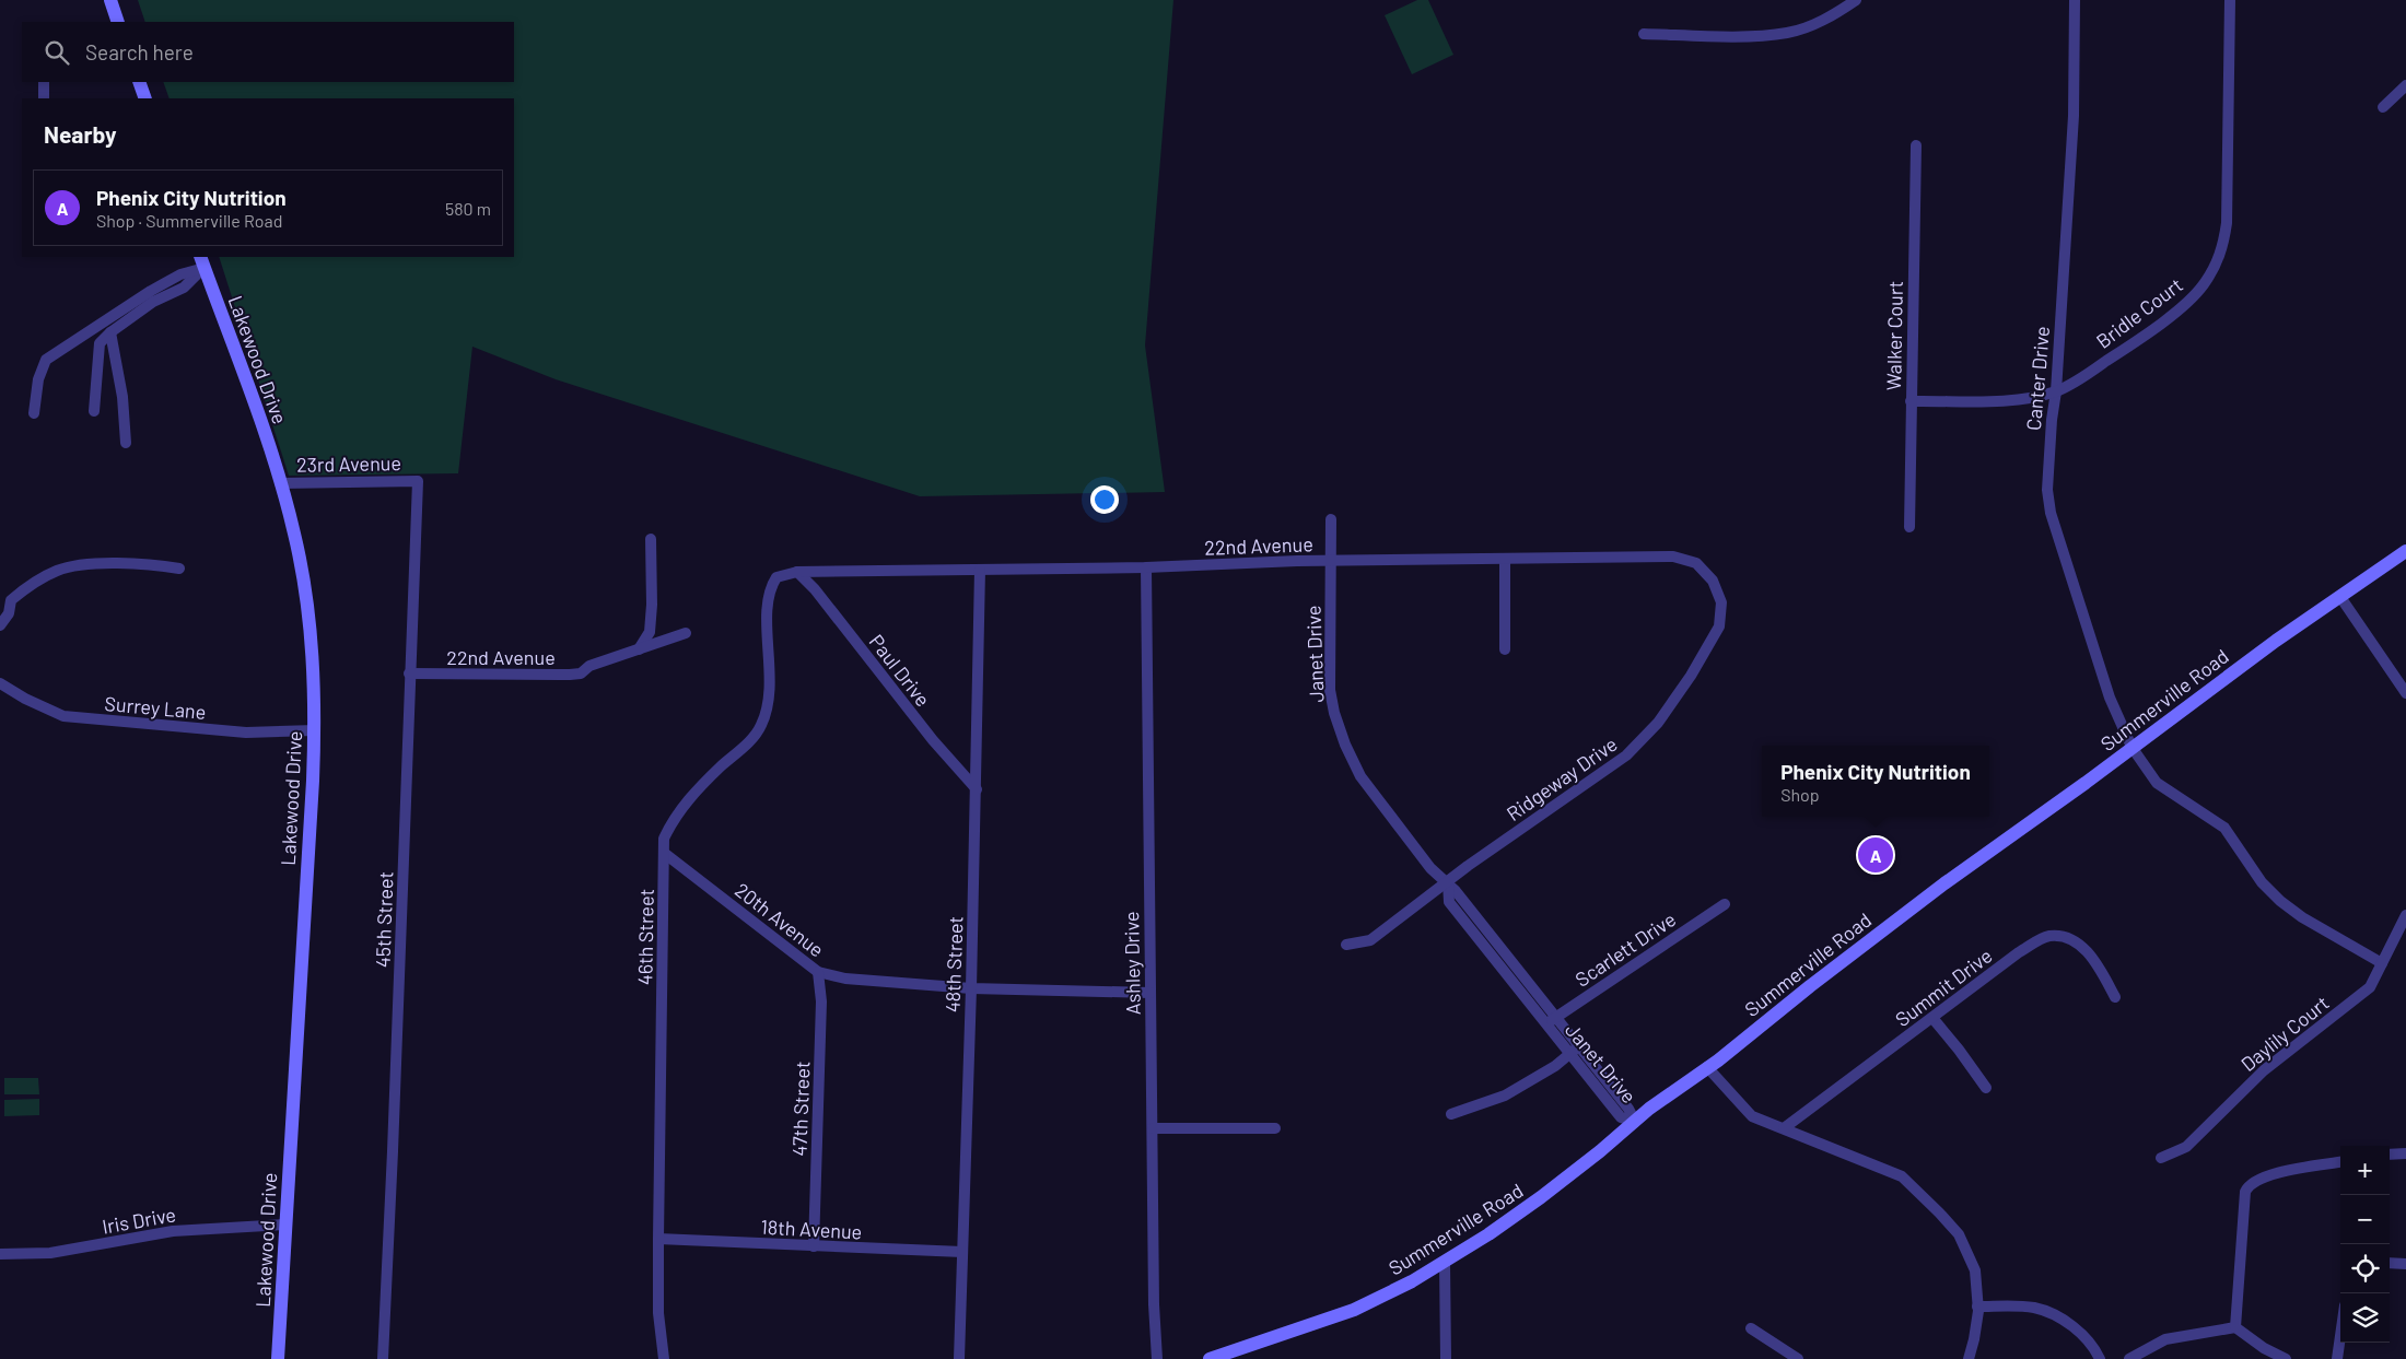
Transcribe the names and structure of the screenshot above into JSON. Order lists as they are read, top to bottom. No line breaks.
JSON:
{"streets":{"main road":["Lakewood Drive","Summerville Road"],"street":["Bridle Court","Walker Court","Canter Drive","23rd Avenue","22nd Avenue","Janet Drive","Paul Drive","Surrey Lane","Ridgeway Drive","45th Street","20th Avenue","46th Street","Scarlett Drive","Ashley Drive","48th Street","Summit Drive","Daylily Court","47th Street","Iris Drive","18th Avenue"]},"crossings":[["Bridle Court","Walker Court"],["Bridle Court","Canter Drive"],["Lakewood Drive","23rd Avenue"],["Lakewood Drive","Surrey Lane"],["Lakewood Drive","Iris Drive"],["Canter Drive","Summerville Road"],["Canter Drive","Daylily Court"],["23rd Avenue","45th Street"],["22nd Avenue","Janet Drive"],["22nd Avenue","Paul Drive"],["22nd Avenue","Ridgeway Drive"],["22nd Avenue","45th Street"],["22nd Avenue","46th Street"],["22nd Avenue","Ashley Drive"],["22nd Avenue","48th Street"],["Janet Drive","Summerville Road"],["Janet Drive","Ridgeway Drive"],["Janet Drive","Scarlett Drive"],["Paul Drive","46th Street"],["Paul Drive","48th Street"],["20th Avenue","46th Street"],["20th Avenue","Ashley Drive"],["20th Avenue","48th Street"],["20th Avenue","47th Street"],["46th Street","18th Avenue"],["48th Street","18th Avenue"],["47th Street","18th Avenue"]],"page":{"search":"Search here","heading":"Nearby","list":[{"mark":"A","name":"Phenix City Nutrition","note":"Shop · Summerville Road","value":"580 m"}],"popup":["Phenix City Nutrition","Shop"],"pins":"A","map_buttons":["+","−"]}}
